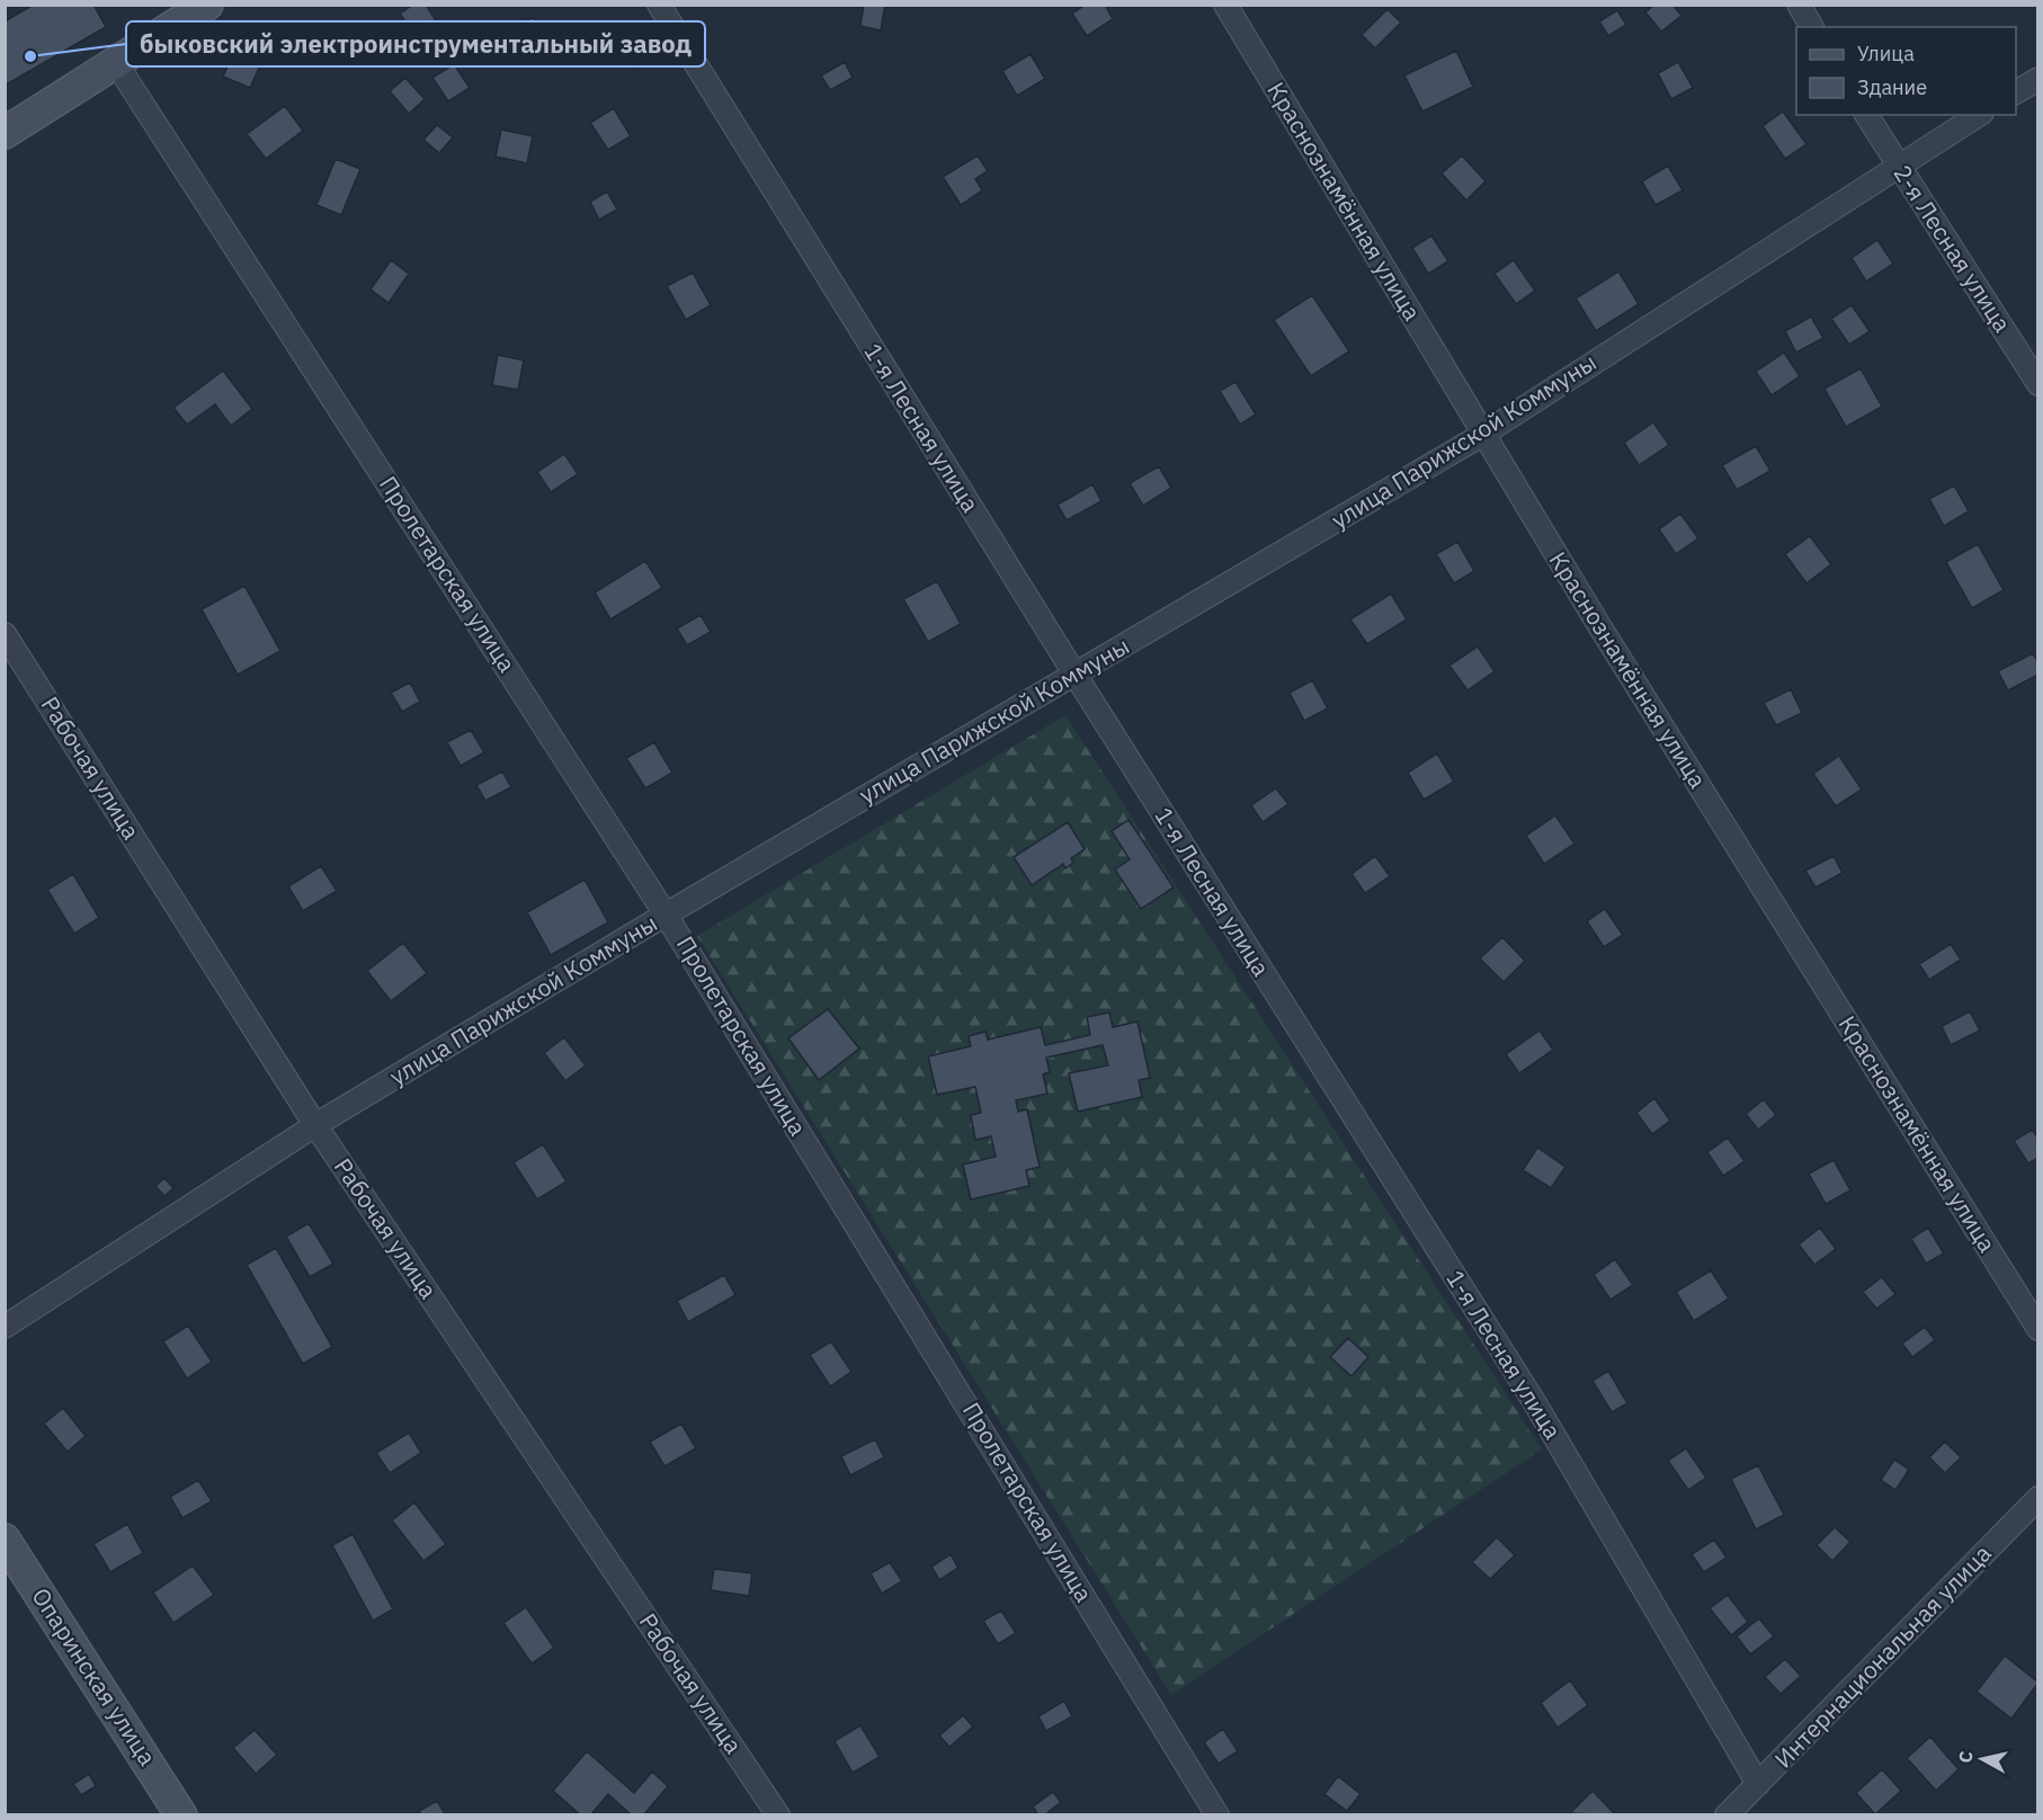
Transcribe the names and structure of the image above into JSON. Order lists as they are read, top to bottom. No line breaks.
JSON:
{"streets":{"main road":["Опаринская улица"],"street":["Краснознамённая улица","2-я Лесная улица","1-я Лесная улица","улица Парижской Коммуны","Пролетарская улица","Рабочая улица","Интернациональная улица"]},"crossings":[["Краснознамённая улица","улица Парижской Коммуны"],["2-я Лесная улица","улица Парижской Коммуны"],["1-я Лесная улица","улица Парижской Коммуны"],["1-я Лесная улица","Интернациональная улица"],["улица Парижской Коммуны","Пролетарская улица"],["улица Парижской Коммуны","Рабочая улица"]],"places":["быковский электроинструментальный завод"],"legend":["Улица","Здание"],"north":"left"}
